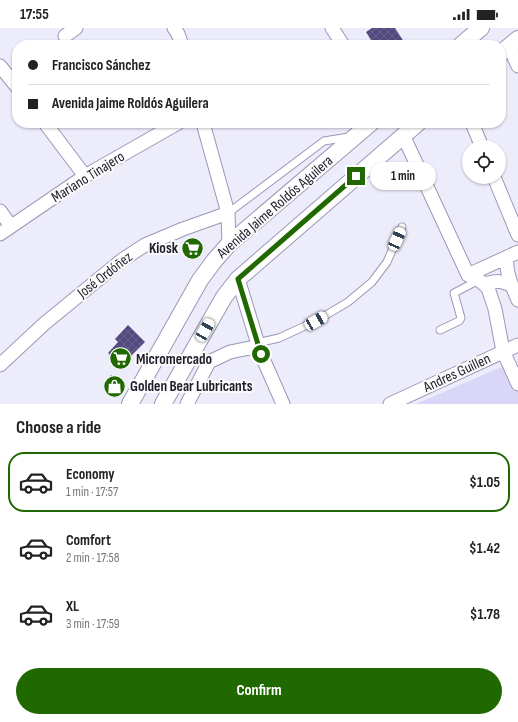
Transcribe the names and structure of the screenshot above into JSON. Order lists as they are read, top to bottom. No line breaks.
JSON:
{"streets":{"street":["Mariano Tinajero","Avenida Jaime Roldós Aguilera","José Ordóñez","Andres Guillen"]},"places":{"supermarket":["Kiosk","Micromercado"],"shop":["Golden Bear Lubricants"]},"page":{"status":"17:55","banner":["Francisco Sánchez","Avenida Jaime Roldós Aguilera"],"bubble":"1 min","heading":"Choose a ride","list":[{"name":"Economy","note":"1 min · 17:57","value":"$1.05"},{"name":"Comfort","note":"2 min · 17:58","value":"$1.42"},{"name":"XL","note":"3 min · 17:59","value":"$1.78"}],"buttons":"Confirm"}}
